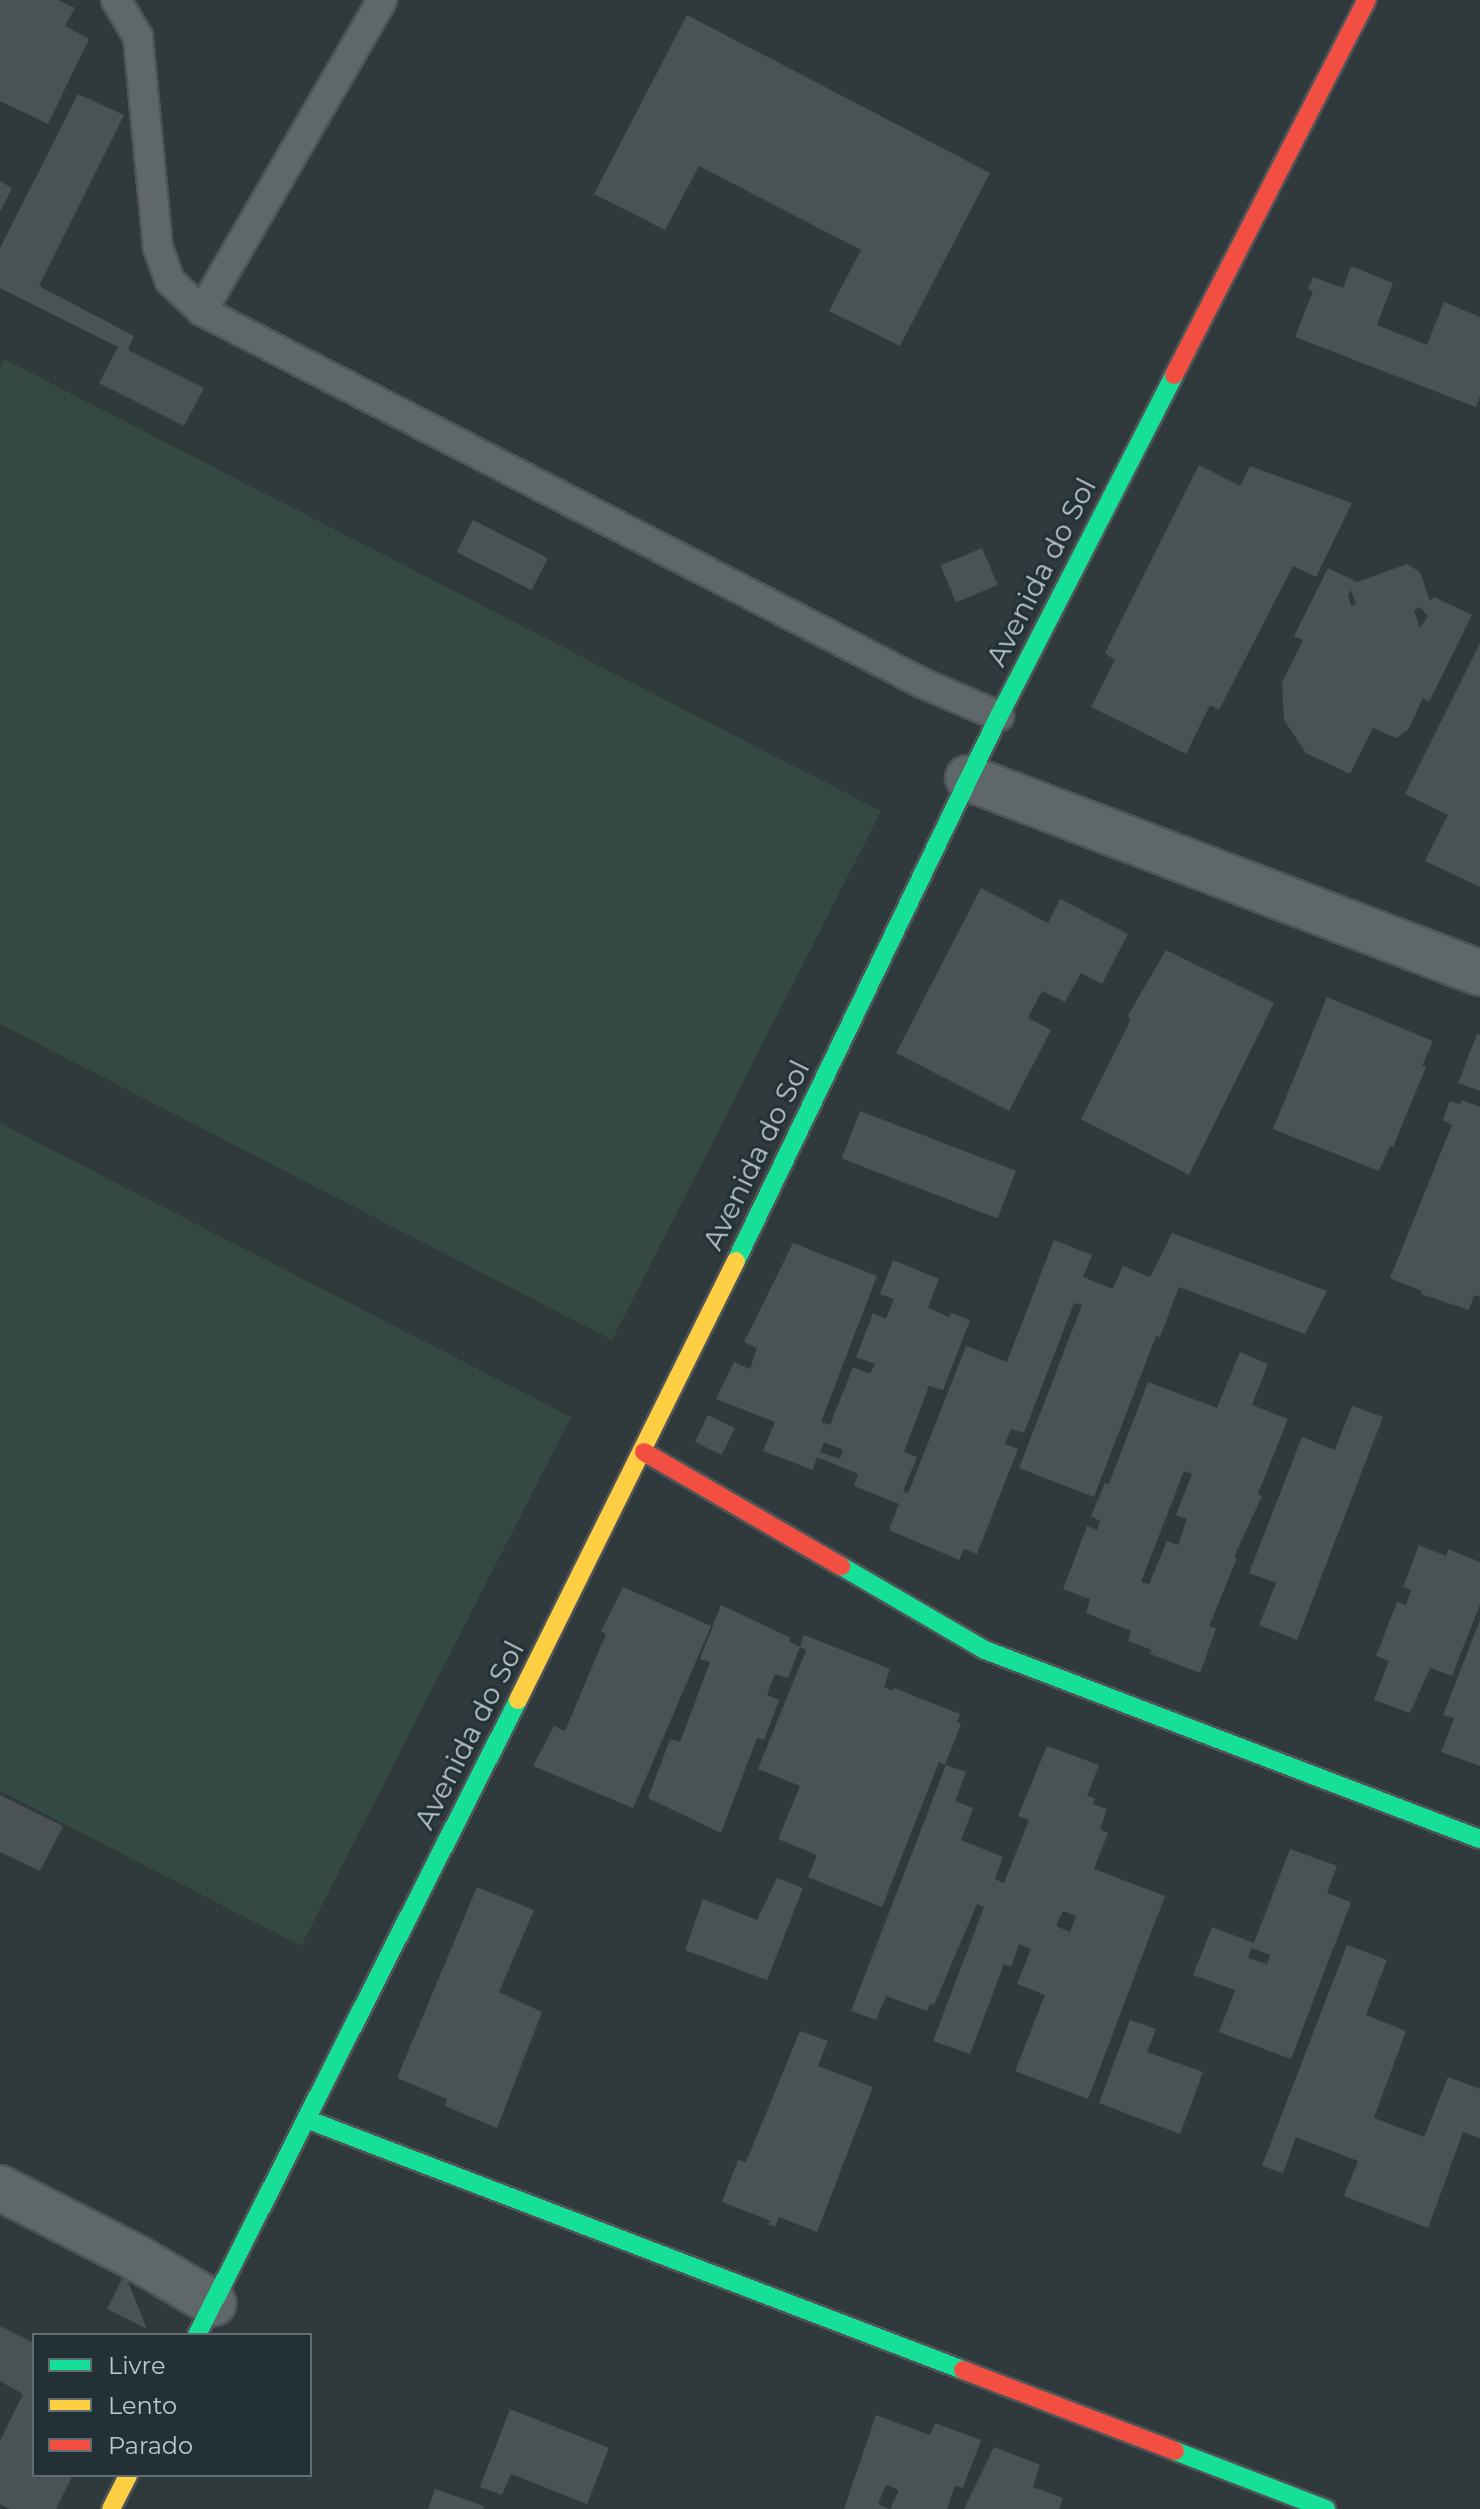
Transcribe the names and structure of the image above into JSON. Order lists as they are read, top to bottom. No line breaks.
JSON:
{"streets":{"street":["Avenida do Sol"]},"legend":["Livre","Lento","Parado"]}
